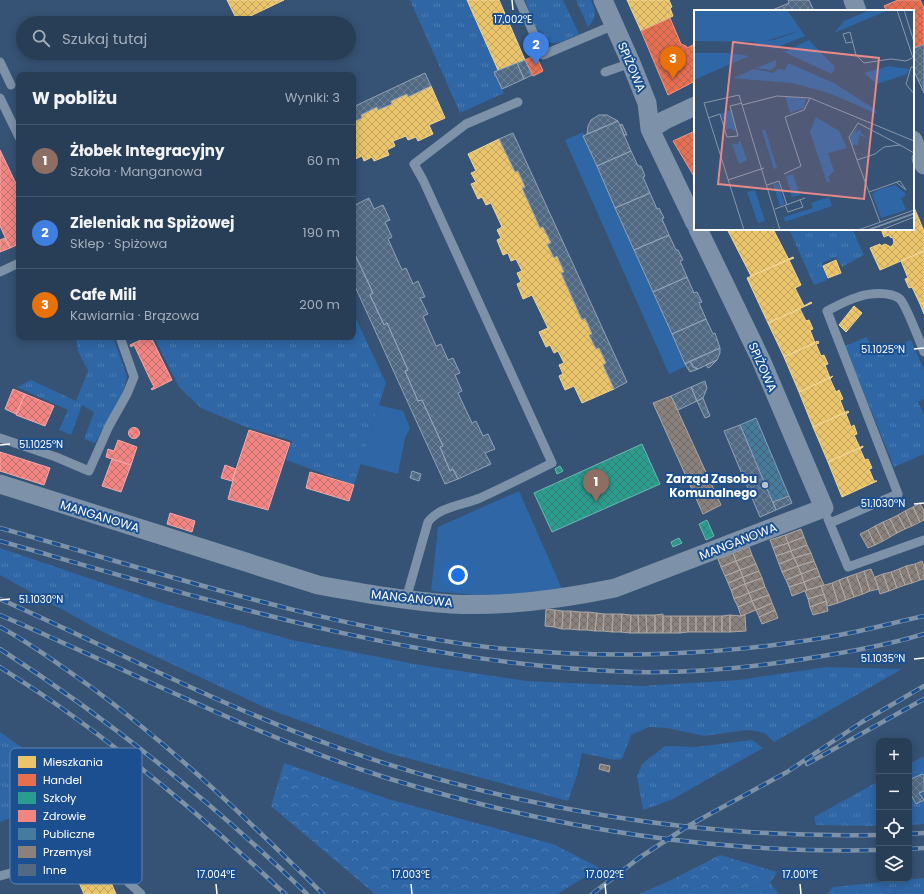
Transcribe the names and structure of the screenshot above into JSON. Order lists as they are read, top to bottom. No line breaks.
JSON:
{"streets":{"street":["SPIŻOWA","MANGANOWA"]},"crossings":[["SPIŻOWA","MANGANOWA"]],"places":["Zarząd Zasobu Komunalnego"],"legend":["Mieszkania","Handel","Szkoły","Zdrowie","Publiczne","Przemysł","Inne"],"page":{"search":"Szukaj tutaj","pins":["2","3","1"],"heading":["W pobliżu","Wyniki: 3"],"list":[{"mark":"1","name":"Żłobek Integracyjny","note":"Szkoła · Manganowa","value":"60 m"},{"mark":"2","name":"Zieleniak na Spiżowej","note":"Sklep · Spiżowa","value":"190 m"},{"mark":"3","name":"Cafe Mili","note":"Kawiarnia · Brązowa","value":"200 m"}],"map_buttons":["+","−"]},"coordinates":["17.002°E","51.1025°N","51.1030°N","51.1035°N","17.004°E","17.003°E","17.001°E"]}
